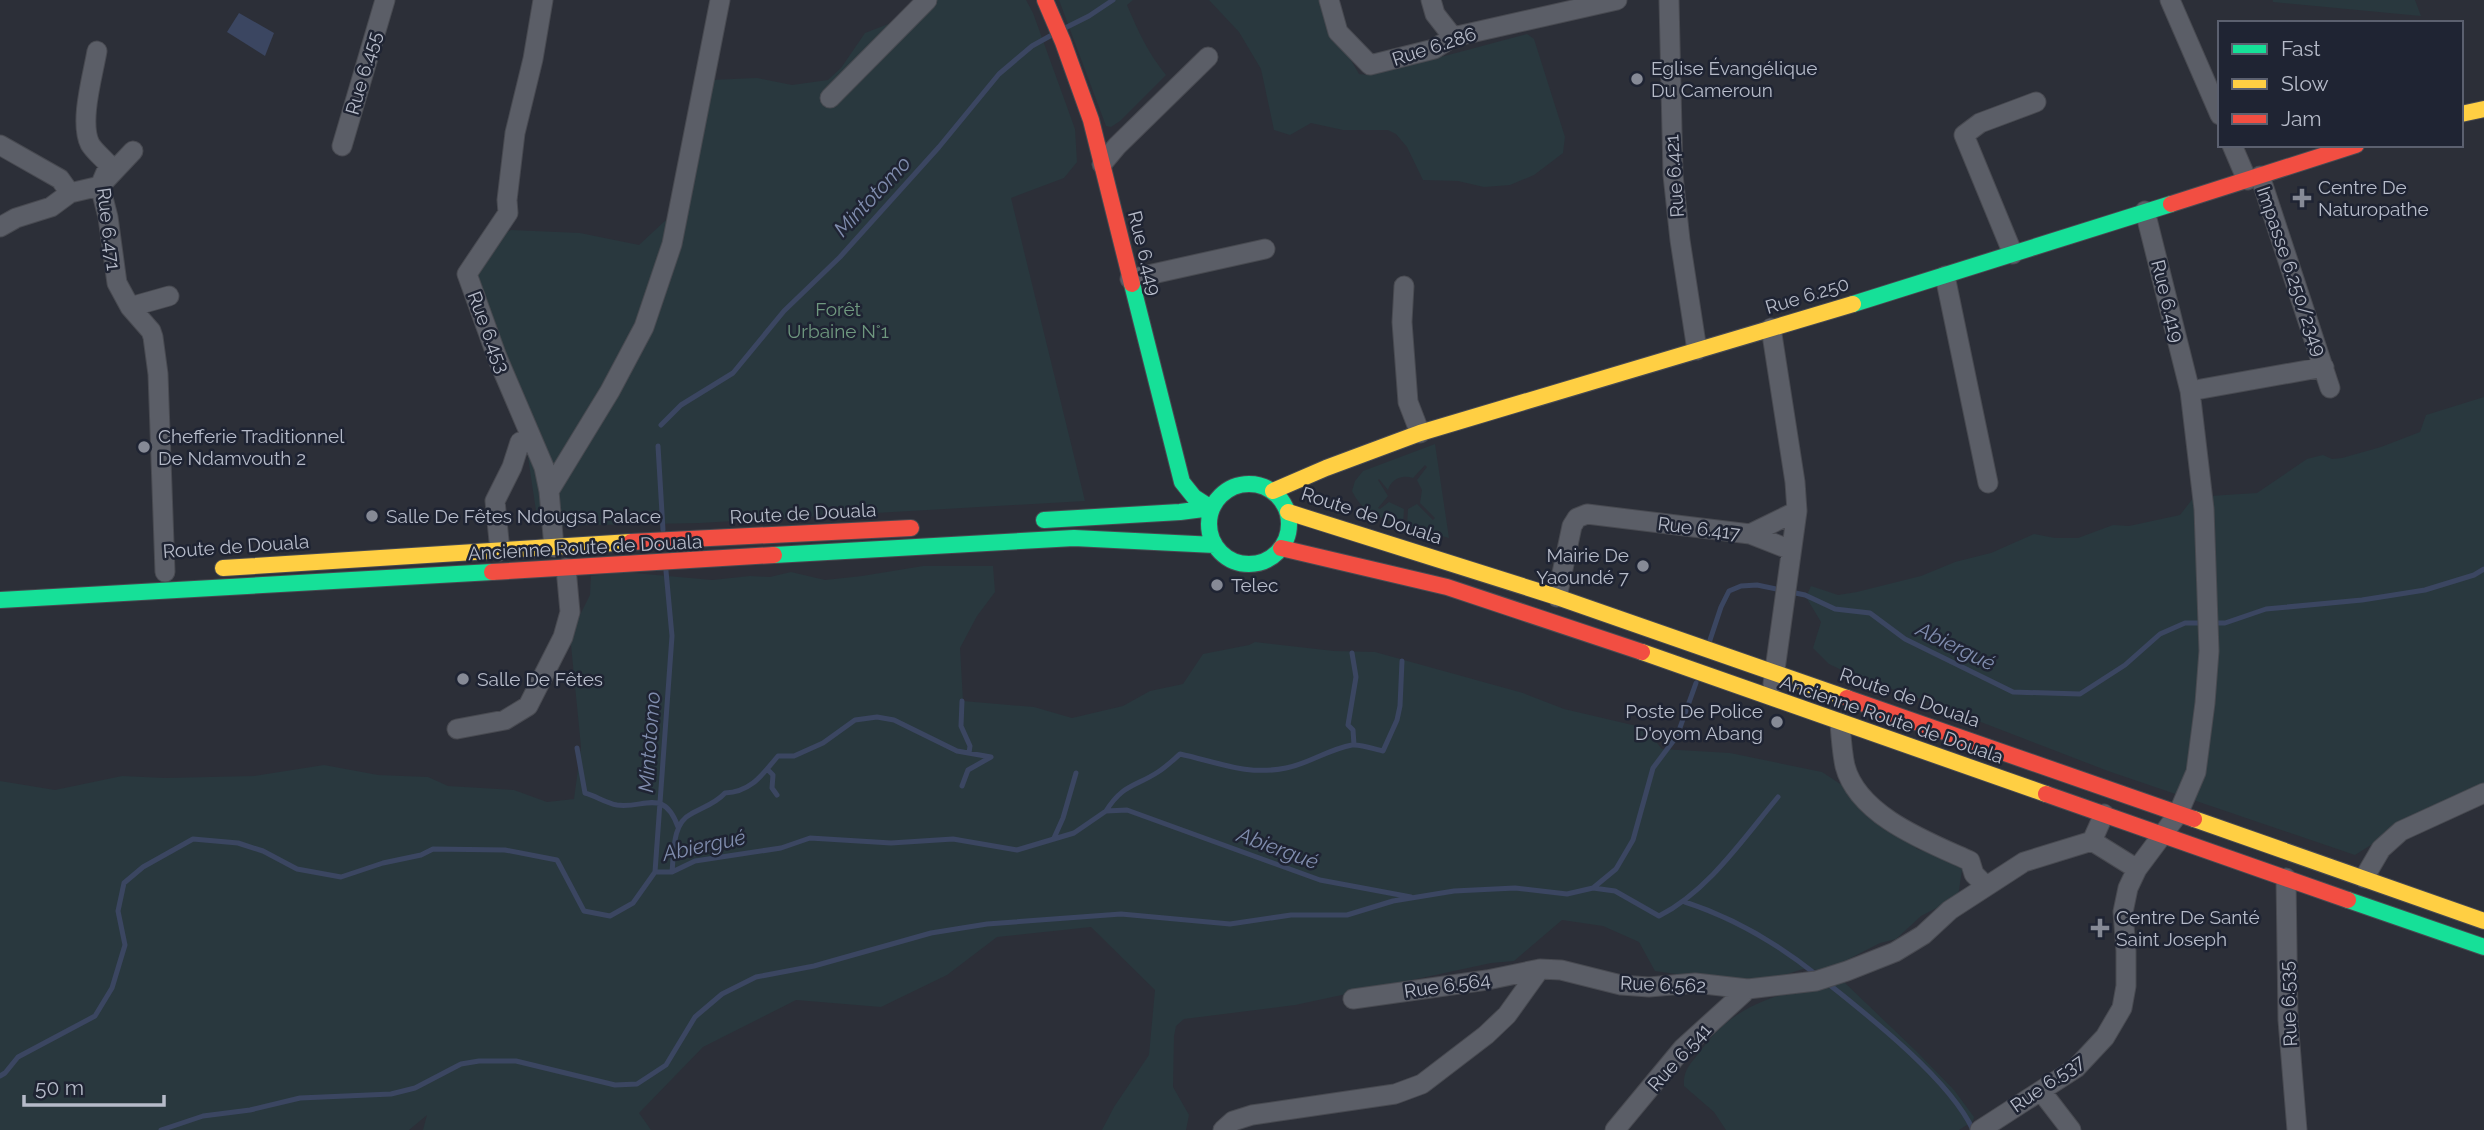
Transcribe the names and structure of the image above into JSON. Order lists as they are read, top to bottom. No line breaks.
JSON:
{"streets":{"main road":["Rue 6.449","Rue 6.250","Route de Douala","Ancienne Route de Douala"],"street":["Rue 6.286","Rue 6.455","Rue 6.421","Rue 6.471","Impasse 6.250/2349","Rue 6.419","Rue 6.453","Rue 6.417","Rue 6.562","Rue 6.564","Rue 6.535","Rue 6.541","Rue 6.537"]},"crossings":[["Rue 6.421","Rue 6.250"],["Rue 6.449","Rue 6.250"],["Rue 6.449","Route de Douala"],["Rue 6.449","Ancienne Route de Douala"],["Impasse 6.250/2349","Rue 6.250"],["Rue 6.250","Rue 6.419"],["Rue 6.250","Route de Douala"],["Rue 6.250","Ancienne Route de Douala"],["Rue 6.419","Rue 6.537"],["Rue 6.453","Route de Douala"],["Route de Douala","Rue 6.417"],["Route de Douala","Ancienne Route de Douala"],["Route de Douala","Rue 6.537"],["Ancienne Route de Douala","Rue 6.535"],["Ancienne Route de Douala","Rue 6.537"],["Rue 6.562","Rue 6.564"],["Rue 6.562","Rue 6.541"]],"water":["Mintotomo","Abiergué"],"parks":["Forêt Urbaine N°1"],"places":{"other":["Eglise Évangélique Du Cameroun","Chefferie Traditionnel De Ndamvouth 2","Salle De Fêtes Ndougsa Palace","Mairie De Yaoundé 7","Telec","Salle De Fêtes","Poste De Police D'oyom Abang"],"health":["Centre De Naturopathe","Centre De Santé Saint Joseph"]},"legend":["Fast","Slow","Jam"],"scale_bar":"50 m"}
